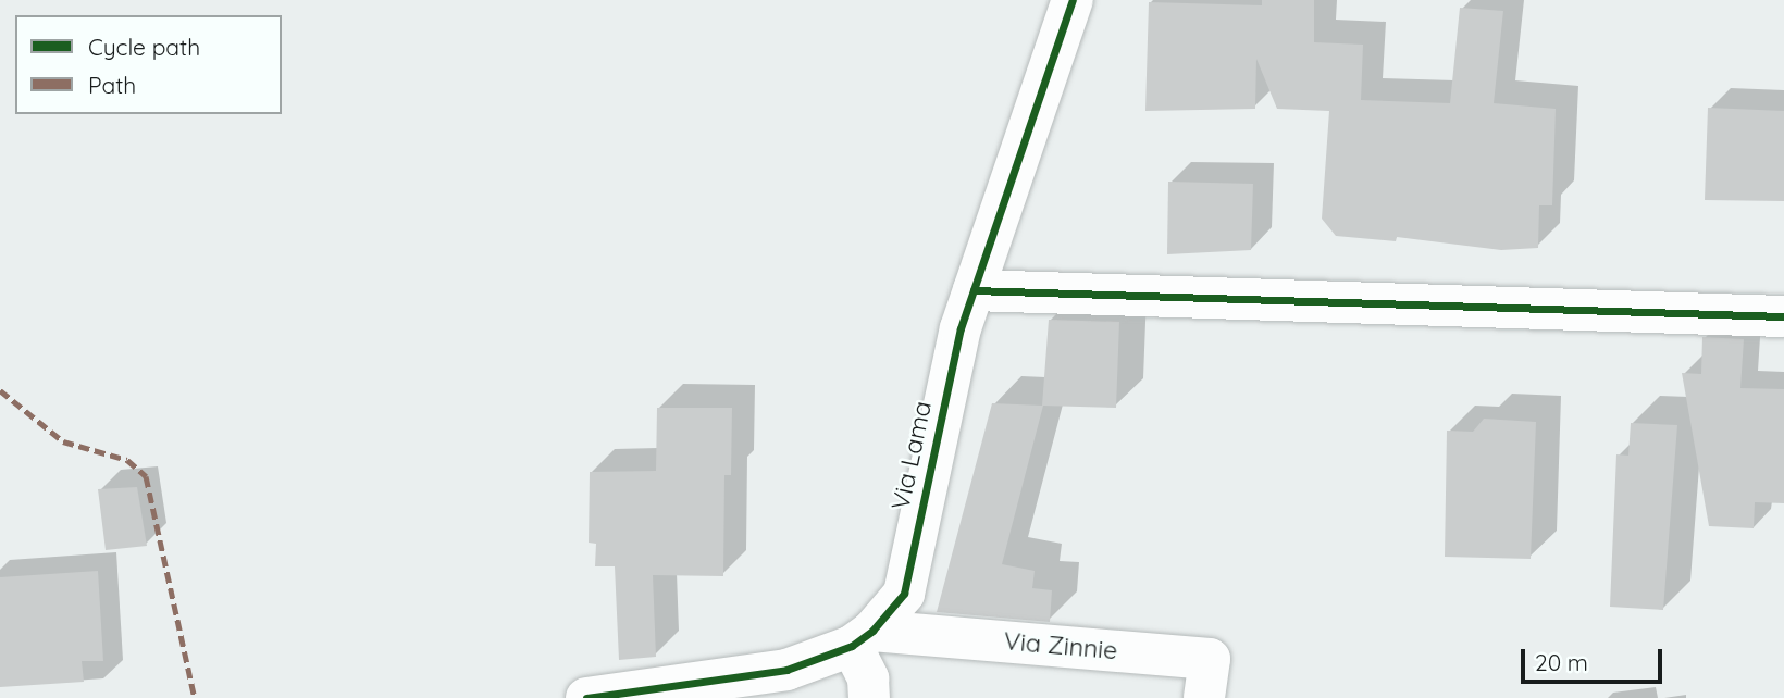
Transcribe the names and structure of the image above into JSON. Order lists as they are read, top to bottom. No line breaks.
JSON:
{"streets":{"street":["Via Lama","Via Zinnie"]},"crossings":[["Via Lama","Via Zinnie"]],"legend":["Cycle path","Path"],"scale_bar":"20 m"}
